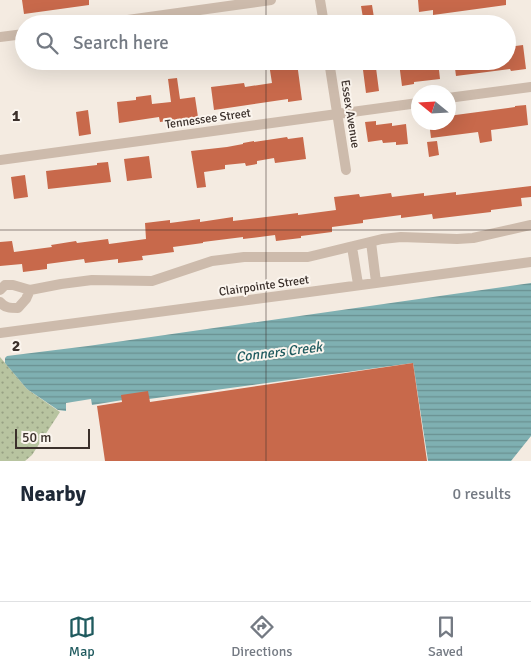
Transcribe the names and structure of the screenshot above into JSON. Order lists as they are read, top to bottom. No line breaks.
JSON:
{"streets":{"street":["Essex Avenue","Tennessee Street","Clairpointe Street"]},"crossings":[["Essex Avenue","Tennessee Street"]],"water":["Conners Creek"],"scale_bar":"50 m","north":"left","page":{"search":"Search here","scale":"50 m","heading":["Nearby","0 results"],"nav":["Map","Directions","Saved"]},"grid":{"rows":["1","2"]}}
